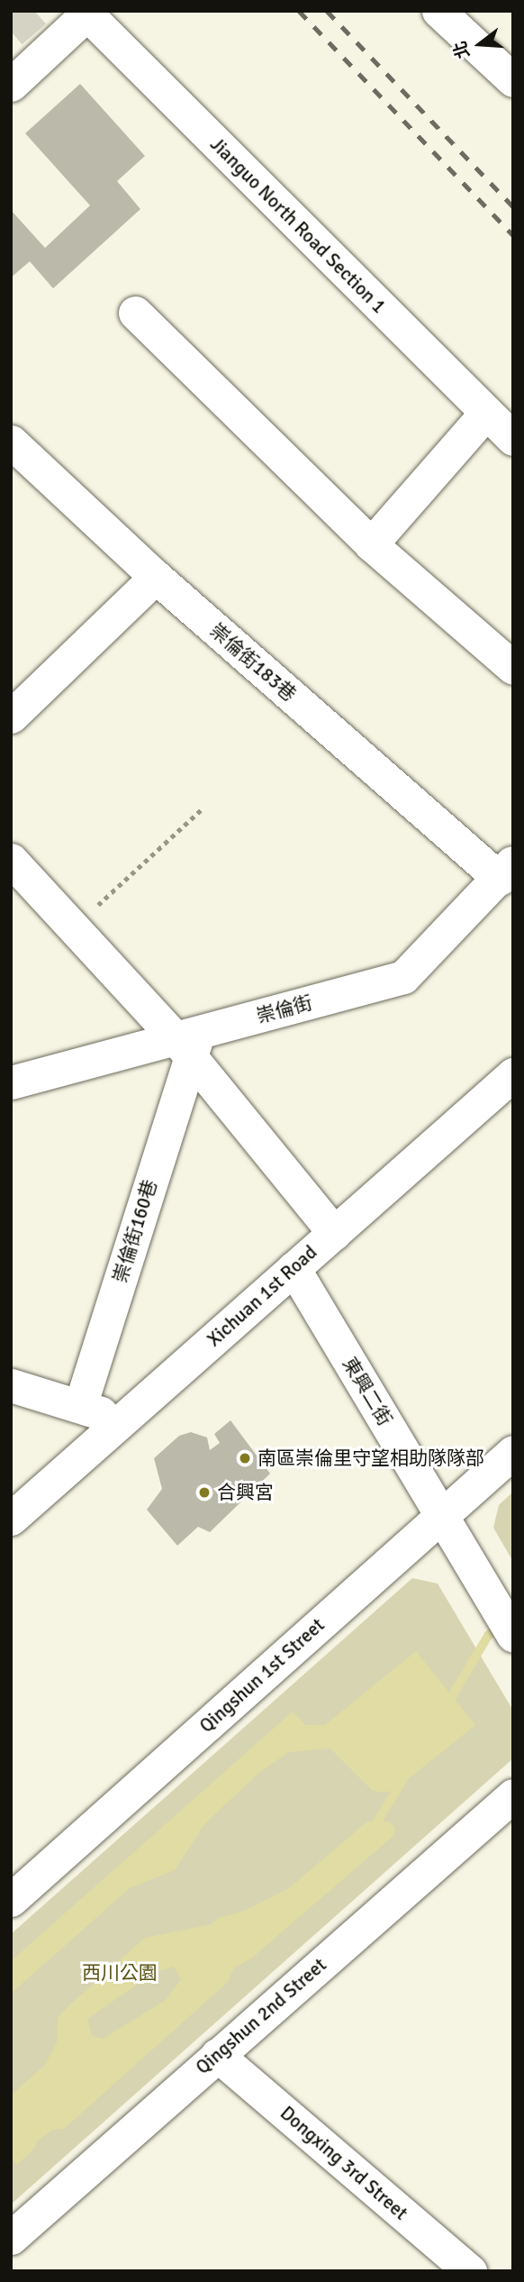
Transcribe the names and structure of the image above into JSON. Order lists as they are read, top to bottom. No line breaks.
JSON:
{"streets":{"street":["Jianguo North Road Section 1","崇倫街183巷","崇倫街","崇倫街160巷","Xichuan 1st Road","東興二街","Qingshun 1st Street","Qingshun 2nd Street","Dongxing 3rd Street"]},"crossings":[["崇倫街183巷","崇倫街"],["崇倫街","崇倫街160巷"],["Xichuan 1st Road","東興二街"],["東興二街","Qingshun 1st Street"],["Qingshun 2nd Street","Dongxing 3rd Street"]],"parks":["西川公園"],"places":["南區崇倫里守望相助隊隊部","合興宮"],"north":"left"}
